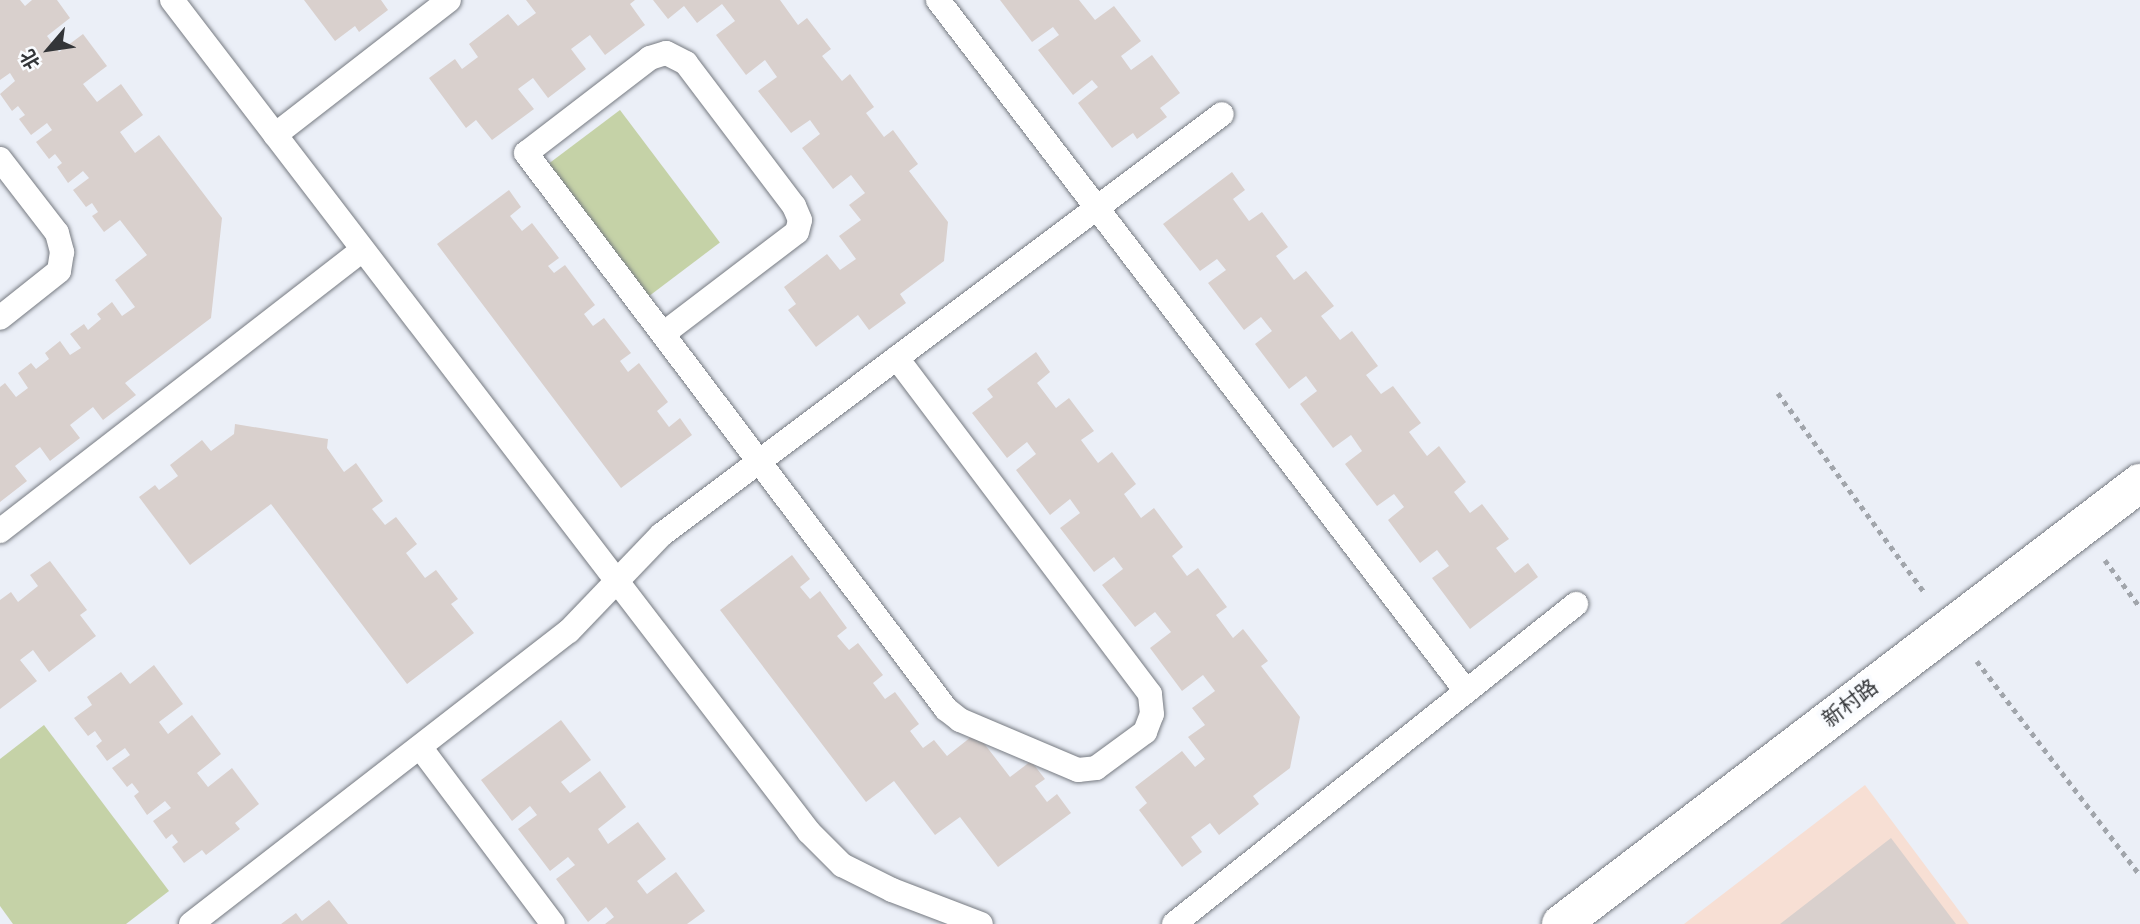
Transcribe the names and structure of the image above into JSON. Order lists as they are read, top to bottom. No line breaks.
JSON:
{"streets":{"street":["新村路"]},"north":"bottom left"}
